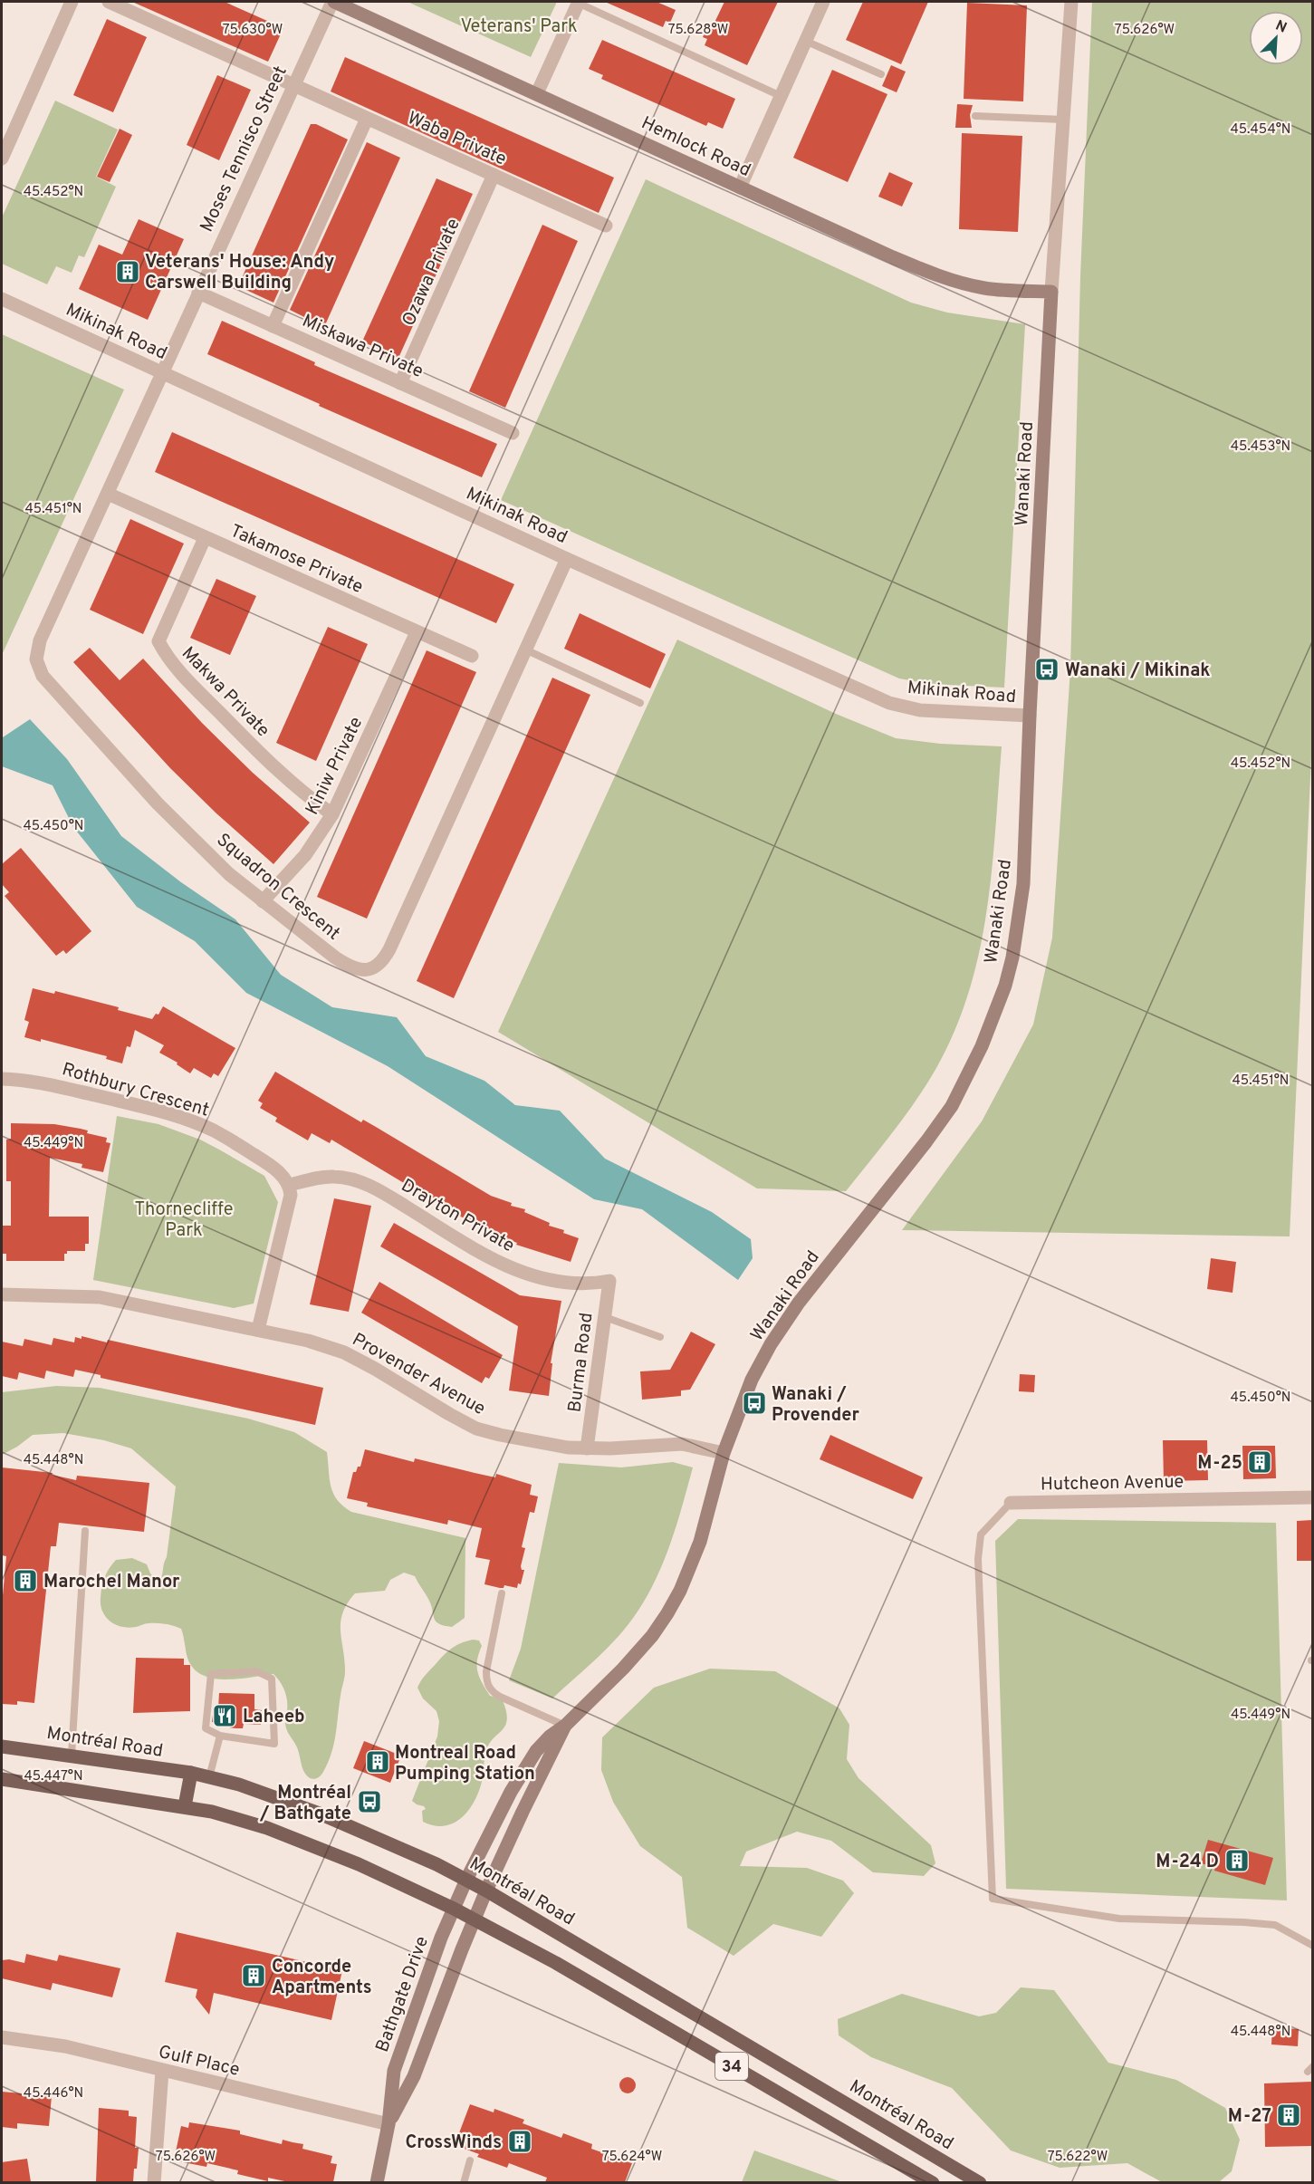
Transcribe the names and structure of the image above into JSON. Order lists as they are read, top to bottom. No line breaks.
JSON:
{"streets":{"main road":["Montréal Road","34"],"street":["Waba Private","Hemlock Road","Moses Tennisco Street","Ozawa Private","Mikinak Road","Miskawa Private","Wanaki Road","Takamose Private","Makwa Private","Kiniw Private","Squadron Crescent","Rothbury Crescent","Drayton Private","Burma Road","Provender Avenue","Hutcheon Avenue","Bathgate Drive","Gulf Place"]},"crossings":[["Waba Private","Moses Tennisco Street"],["Waba Private","Ozawa Private"],["Hemlock Road","Moses Tennisco Street"],["Hemlock Road","Wanaki Road"],["Moses Tennisco Street","Mikinak Road"],["Moses Tennisco Street","Miskawa Private"],["Moses Tennisco Street","Squadron Crescent"],["Ozawa Private","Miskawa Private"],["Mikinak Road","Wanaki Road"],["Mikinak Road","Squadron Crescent"],["Wanaki Road","Provender Avenue"],["Wanaki Road","Montréal Road"],["Wanaki Road","Bathgate Drive"],["Takamose Private","Makwa Private"],["Takamose Private","Kiniw Private"],["Takamose Private","Squadron Crescent"],["Makwa Private","Kiniw Private"],["Kiniw Private","Squadron Crescent"],["Rothbury Crescent","Drayton Private"],["Drayton Private","Burma Road"],["Burma Road","Provender Avenue"],["Montréal Road","Bathgate Drive"],["Bathgate Drive","Gulf Place"],["Bathgate Drive","34"]],"parks":["Veterans' Park","Thornecliffe Park"],"places":{"building":["Veterans' House: Andy Carswell Building","M-25","Marochel Manor","Montreal Road Pumping Station","M-24 D","Concorde Apartments","M-27","CrossWinds"],"bus stop":["Wanaki / Mikinak","Wanaki / Provender","Montréal / Bathgate"],"restaurant":["Laheeb"]},"north":"top right","coordinates":["75.630°W","75.628°W","75.626°W","45.454°N","45.452°N","45.453°N","45.451°N","45.450°N","45.449°N","45.448°N","45.447°N","45.446°N","75.624°W","75.622°W"]}
